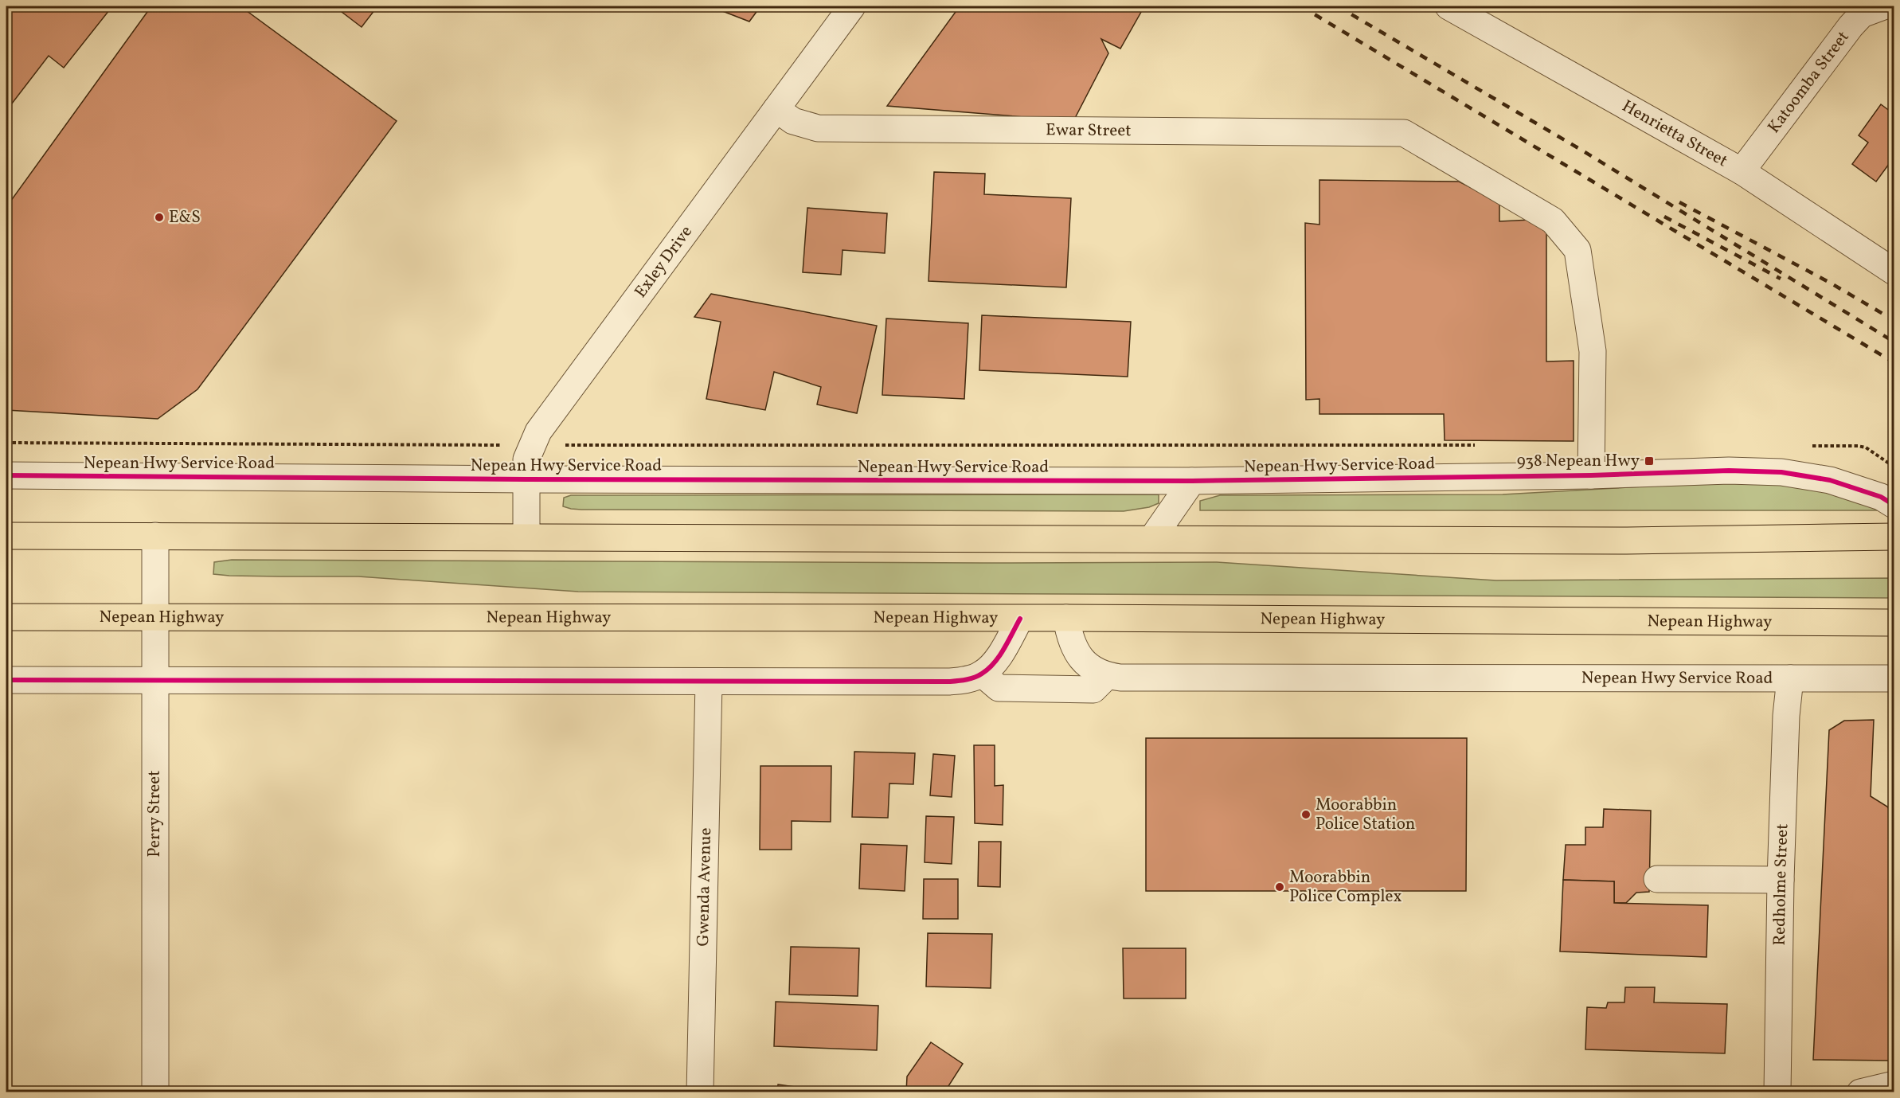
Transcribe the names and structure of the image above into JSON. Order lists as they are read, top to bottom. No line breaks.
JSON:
{"streets":{"highway":["Nepean Highway"],"street":["Katoomba Street","Ewar Street","Henrietta Street","Exley Drive","Nepean Hwy Service Road","Perry Street","Redholme Street","Gwenda Avenue"]},"crossings":[["Katoomba Street","Henrietta Street"],["Ewar Street","Exley Drive"],["Ewar Street","Nepean Hwy Service Road"],["Exley Drive","Nepean Hwy Service Road"],["Nepean Hwy Service Road","Nepean Highway"],["Nepean Hwy Service Road","Redholme Street"],["Nepean Highway","Perry Street"]],"places":{"other":["E&S","Moorabbin Police Station","Moorabbin Police Complex"],"transit":["938 Nepean Hwy"]}}
